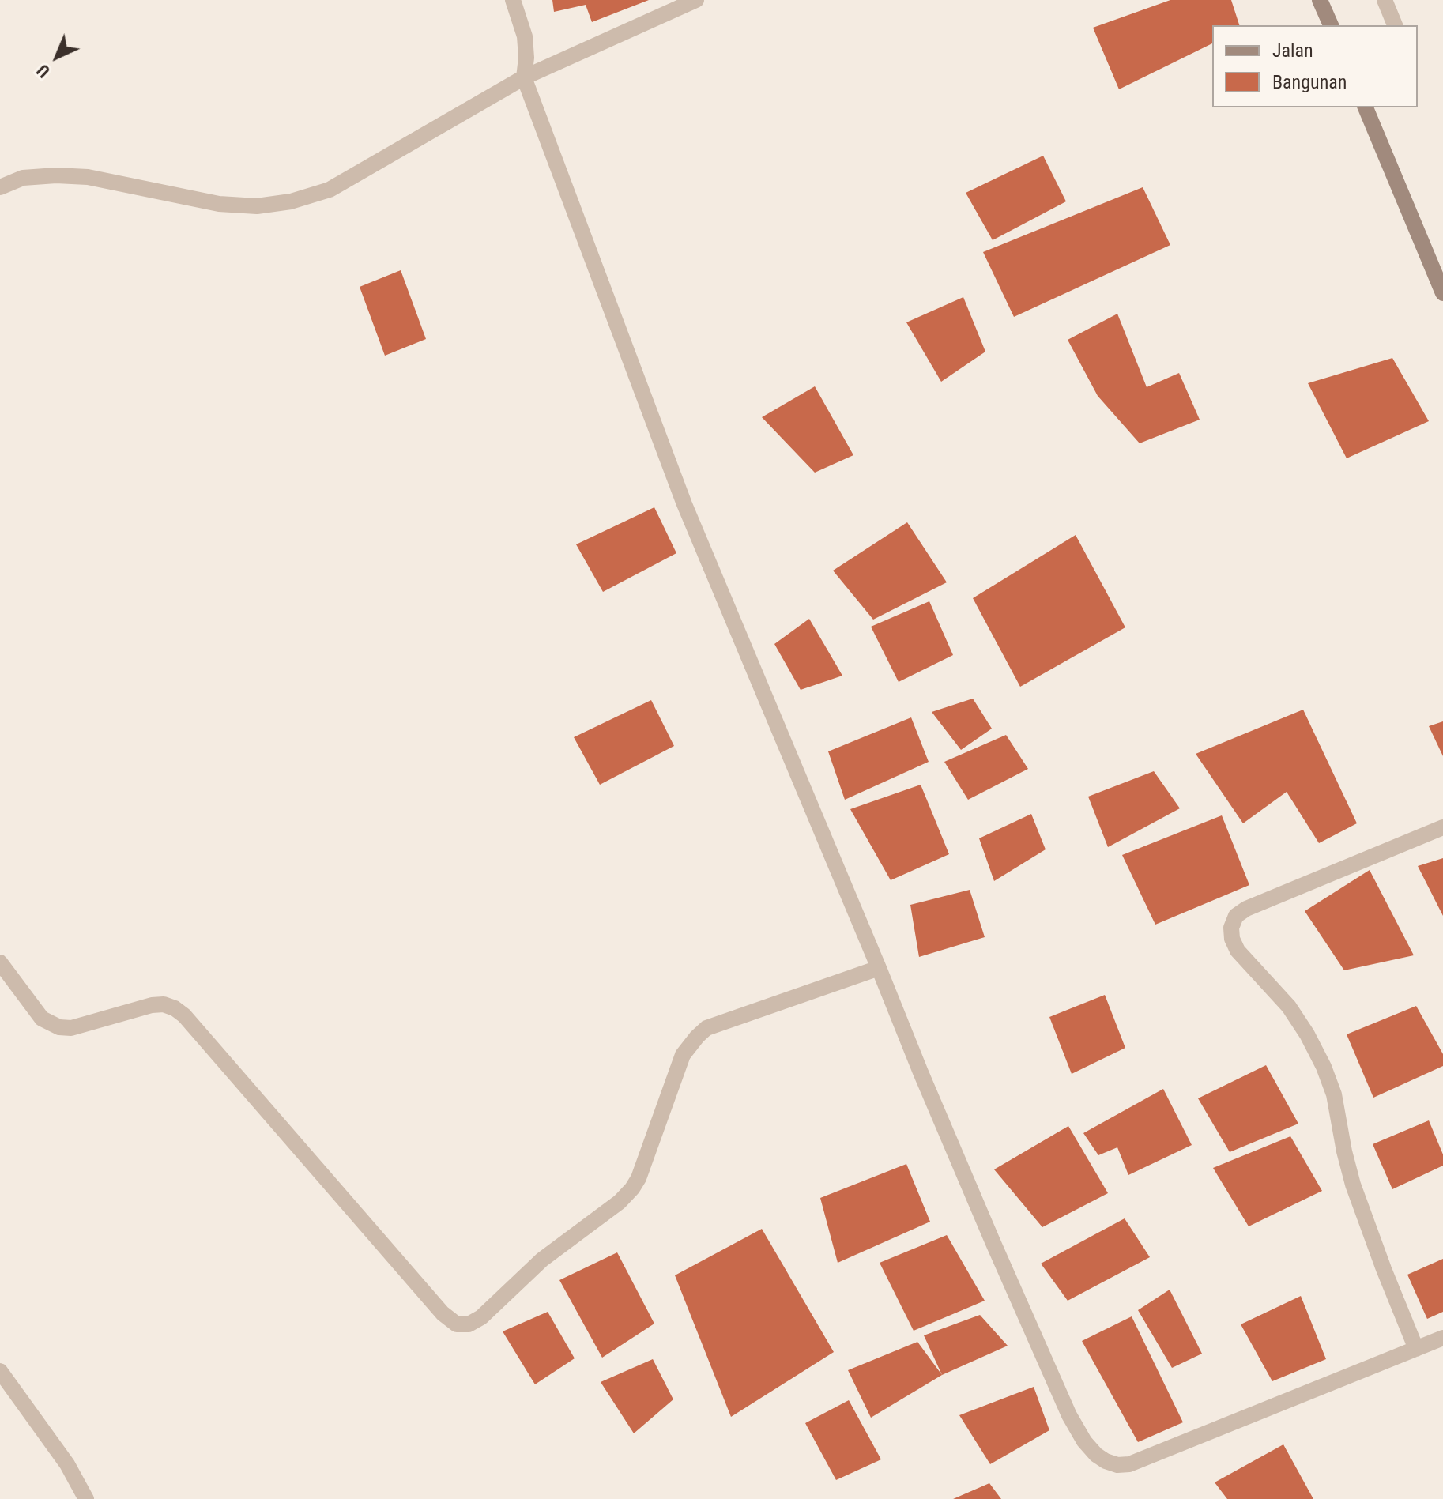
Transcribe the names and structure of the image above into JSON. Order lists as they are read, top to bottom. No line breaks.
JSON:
{"legend":["Jalan","Bangunan"],"north":"bottom left"}
